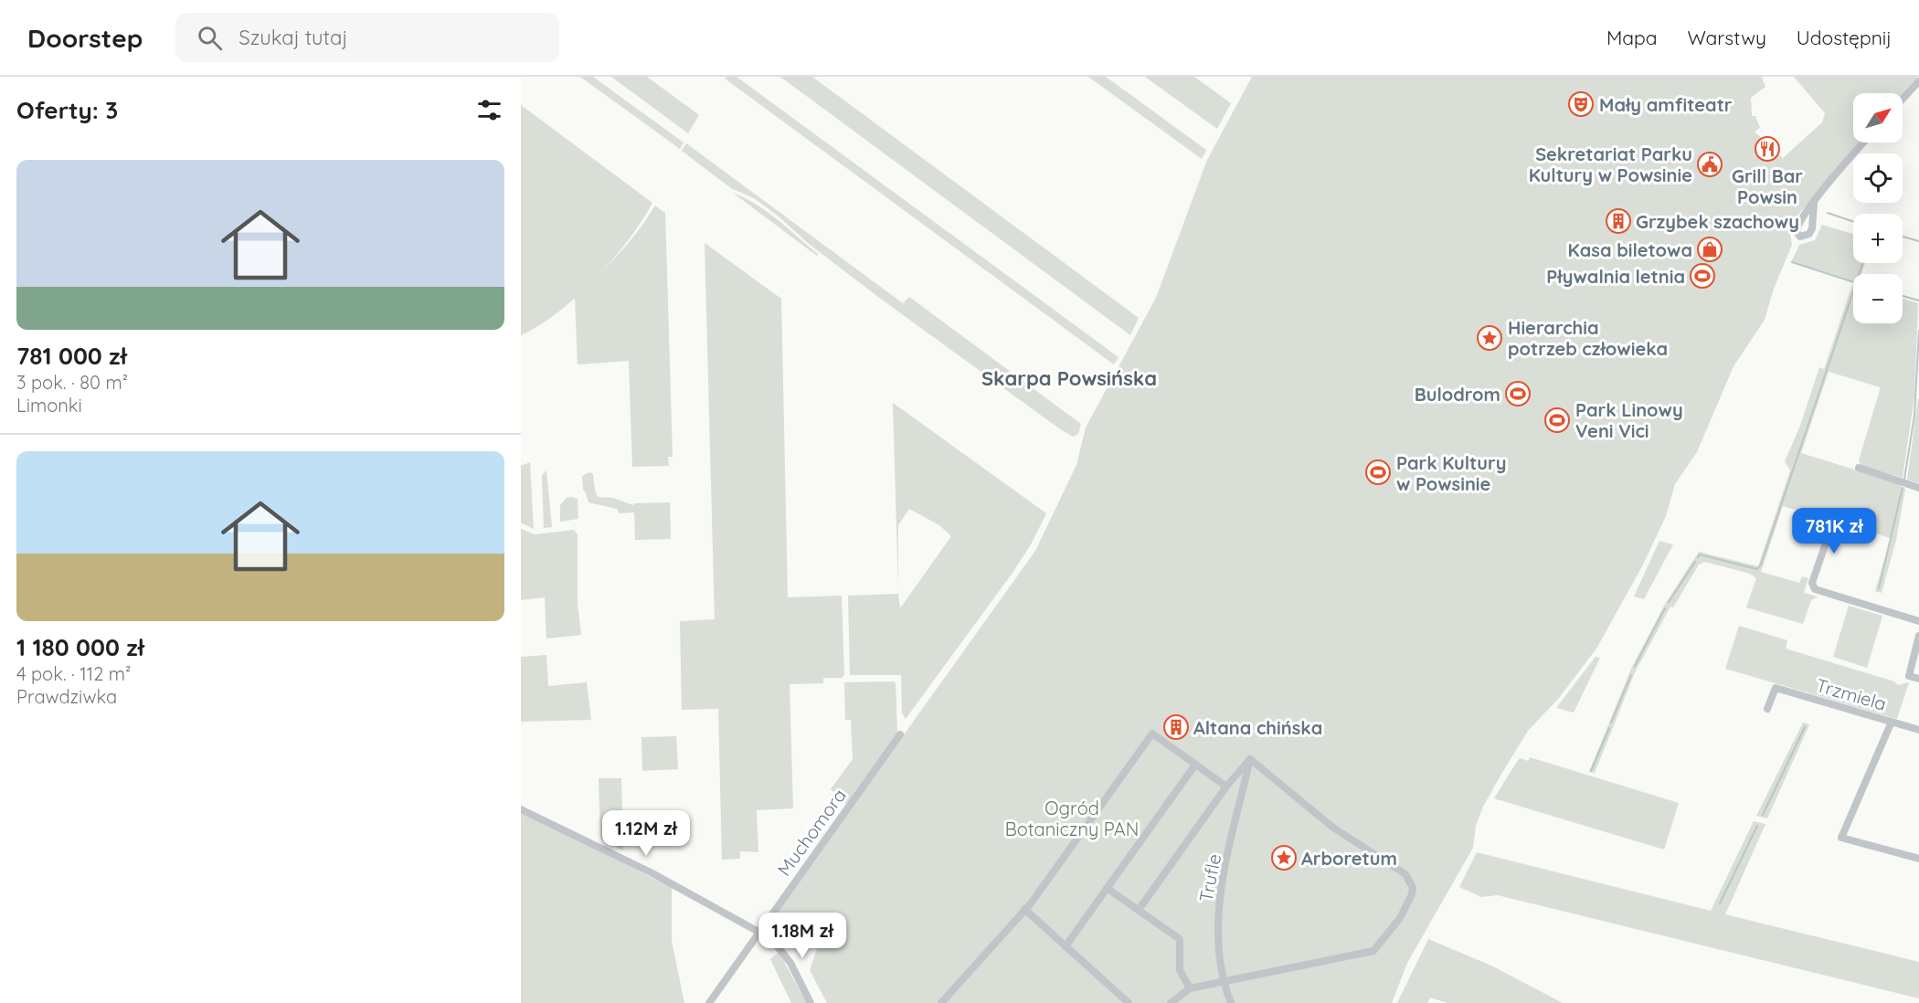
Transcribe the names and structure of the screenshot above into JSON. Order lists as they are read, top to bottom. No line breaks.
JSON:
{"streets":{"street":["Trzmiela","Muchomora","Trufle"]},"districts":["Skarpa Powsińska"],"parks":["Ogród Botaniczny PAN"],"places":{"theatre":["Mały amfiteatr"],"restaurant":["Grill Bar Powsin"],"public building":["Sekretariat Parku Kultury w Powsinie"],"building":["Grzybek szachowy","Altana chińska"],"shop":["Kasa biletowa"],"sports":["Pływalnia letnia","Bulodrom","Park Linowy Veni Vici","Park Kultury w Powsinie"],"place":["Hierarchia potrzeb człowieka","Arboretum"]},"north":"top right","page":{"header":"Doorstep","search":"Szukaj tutaj","nav":["Mapa","Warstwy","Udostępnij"],"heading":"Oferty: 3","map_buttons":["+","−"],"list":[{"name":"781 000 zł","note":"3 pok. · 80 m² · Limonki"},{"name":"1 180 000 zł","note":"4 pok. · 112 m² · Prawdziwka"}],"price":["781K zł","1.12M zł","1.18M zł"]}}
